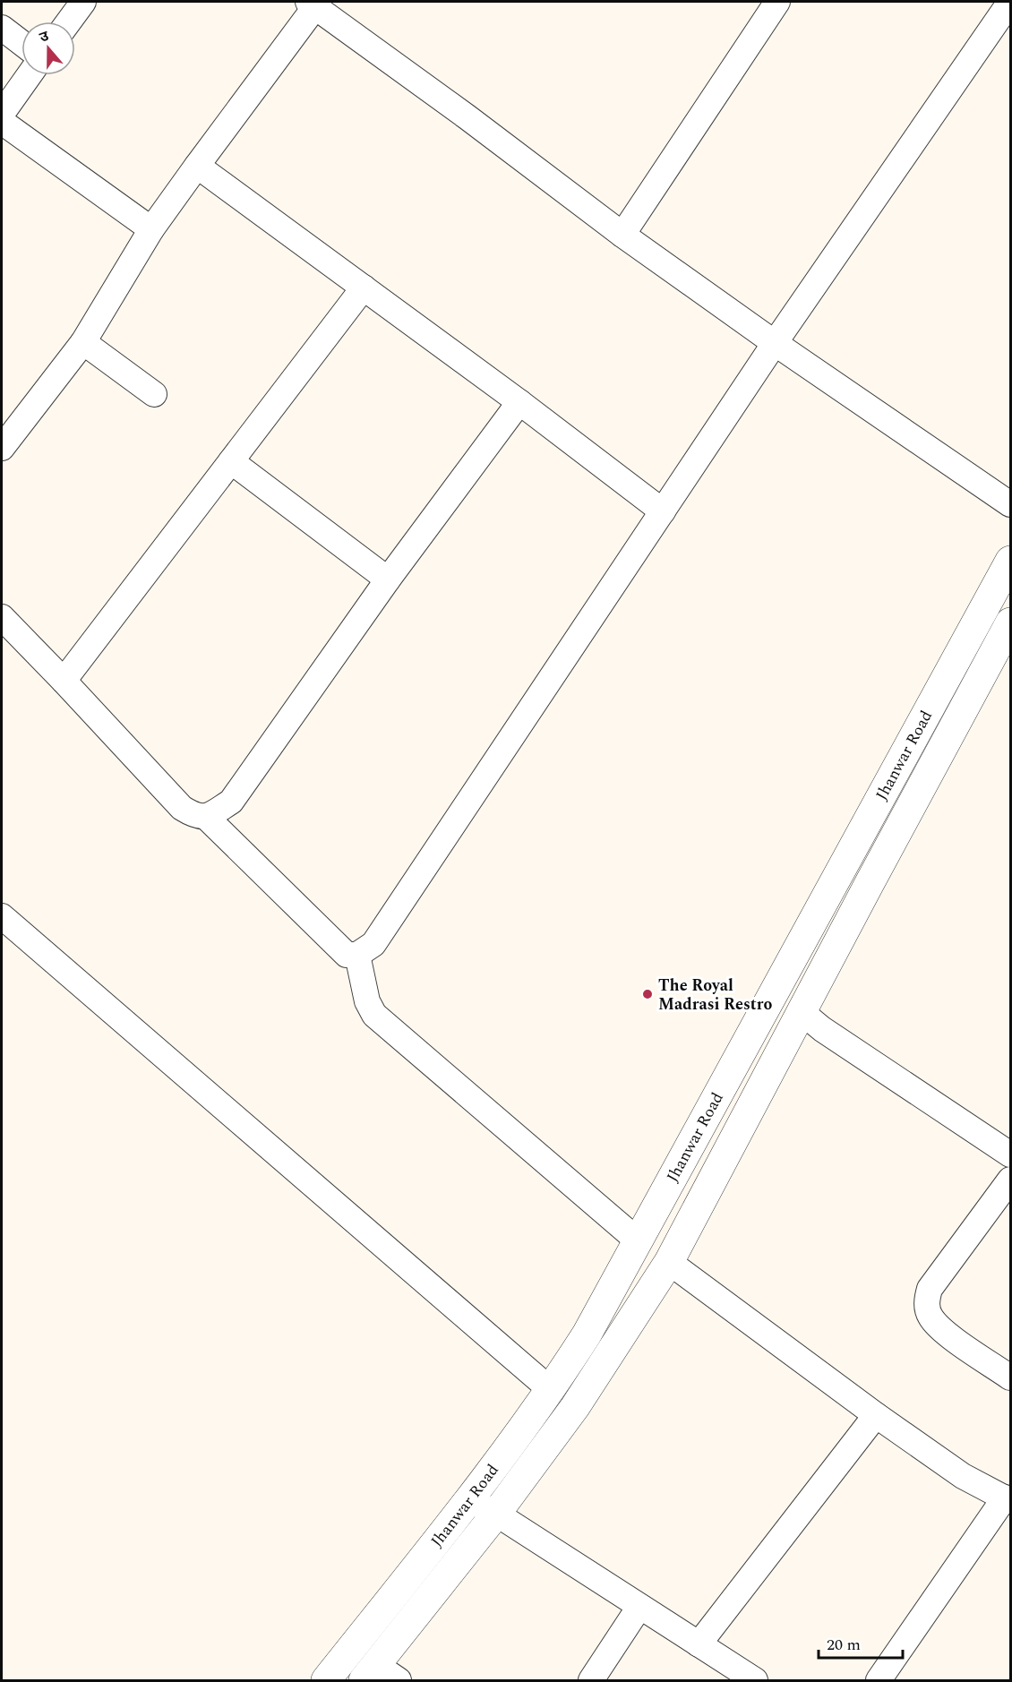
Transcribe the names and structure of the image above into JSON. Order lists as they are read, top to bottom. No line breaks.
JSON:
{"streets":{"street":["Jhanwar Road"]},"places":["The Royal Madrasi Restro"],"scale_bar":"20 m","north":"top"}
